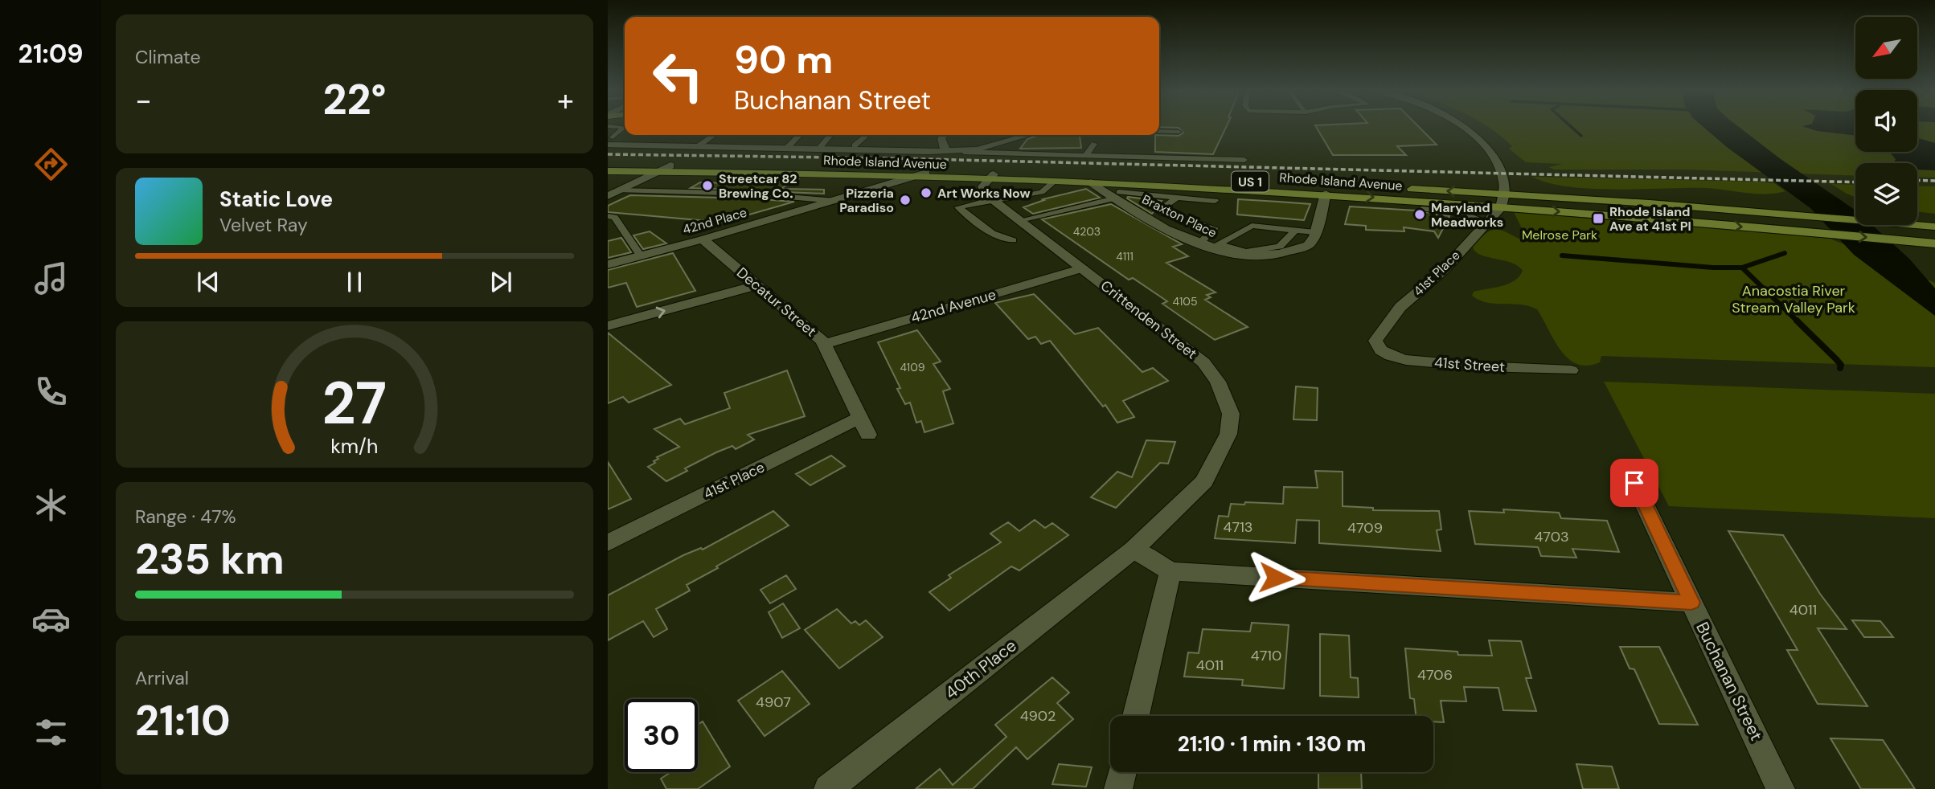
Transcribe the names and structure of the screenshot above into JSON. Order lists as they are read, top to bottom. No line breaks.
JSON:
{"streets":{"main road":["Rhode Island Avenue","US 1"],"street":["Braxton Place","42nd Place","41st Place","Decatur Street","42nd Avenue","Crittenden Street","41st Street","40th Place","Buchanan Street"]},"crossings":[["Rhode Island Avenue","Braxton Place"],["Rhode Island Avenue","42nd Place"],["Rhode Island Avenue","41st Place"],["42nd Place","Decatur Street"],["41st Place","Decatur Street"],["41st Place","41st Street"],["Decatur Street","42nd Avenue"],["42nd Avenue","Crittenden Street"],["Crittenden Street","40th Place"]],"parks":["Melrose Park","Anacostia River Stream Valley Park"],"places":{"other":["Streetcar 82 Brewing Co.","Art Works Now","Pizzeria Paradiso","Maryland Meadworks"],"transit":["Rhode Island Ave at 41st Pl"]},"house_numbers":["4203","4111","4105","4109","4713","4709","4703","4011","4710","4011","4706","4907","4902"],"north":"bottom left","page":{"tabs":"21:09","tile":["Climate",["Range · 47%","235 km"],["Arrival","21:10"]],"turn":["90 m","Buchanan Street"],"heat":["−","22°","+"],"song":["Static Love","Velvet Ray"],"limit":"30","trip":"21:10 · 1 min · 130 m","gauge":["27","km/h"]}}
